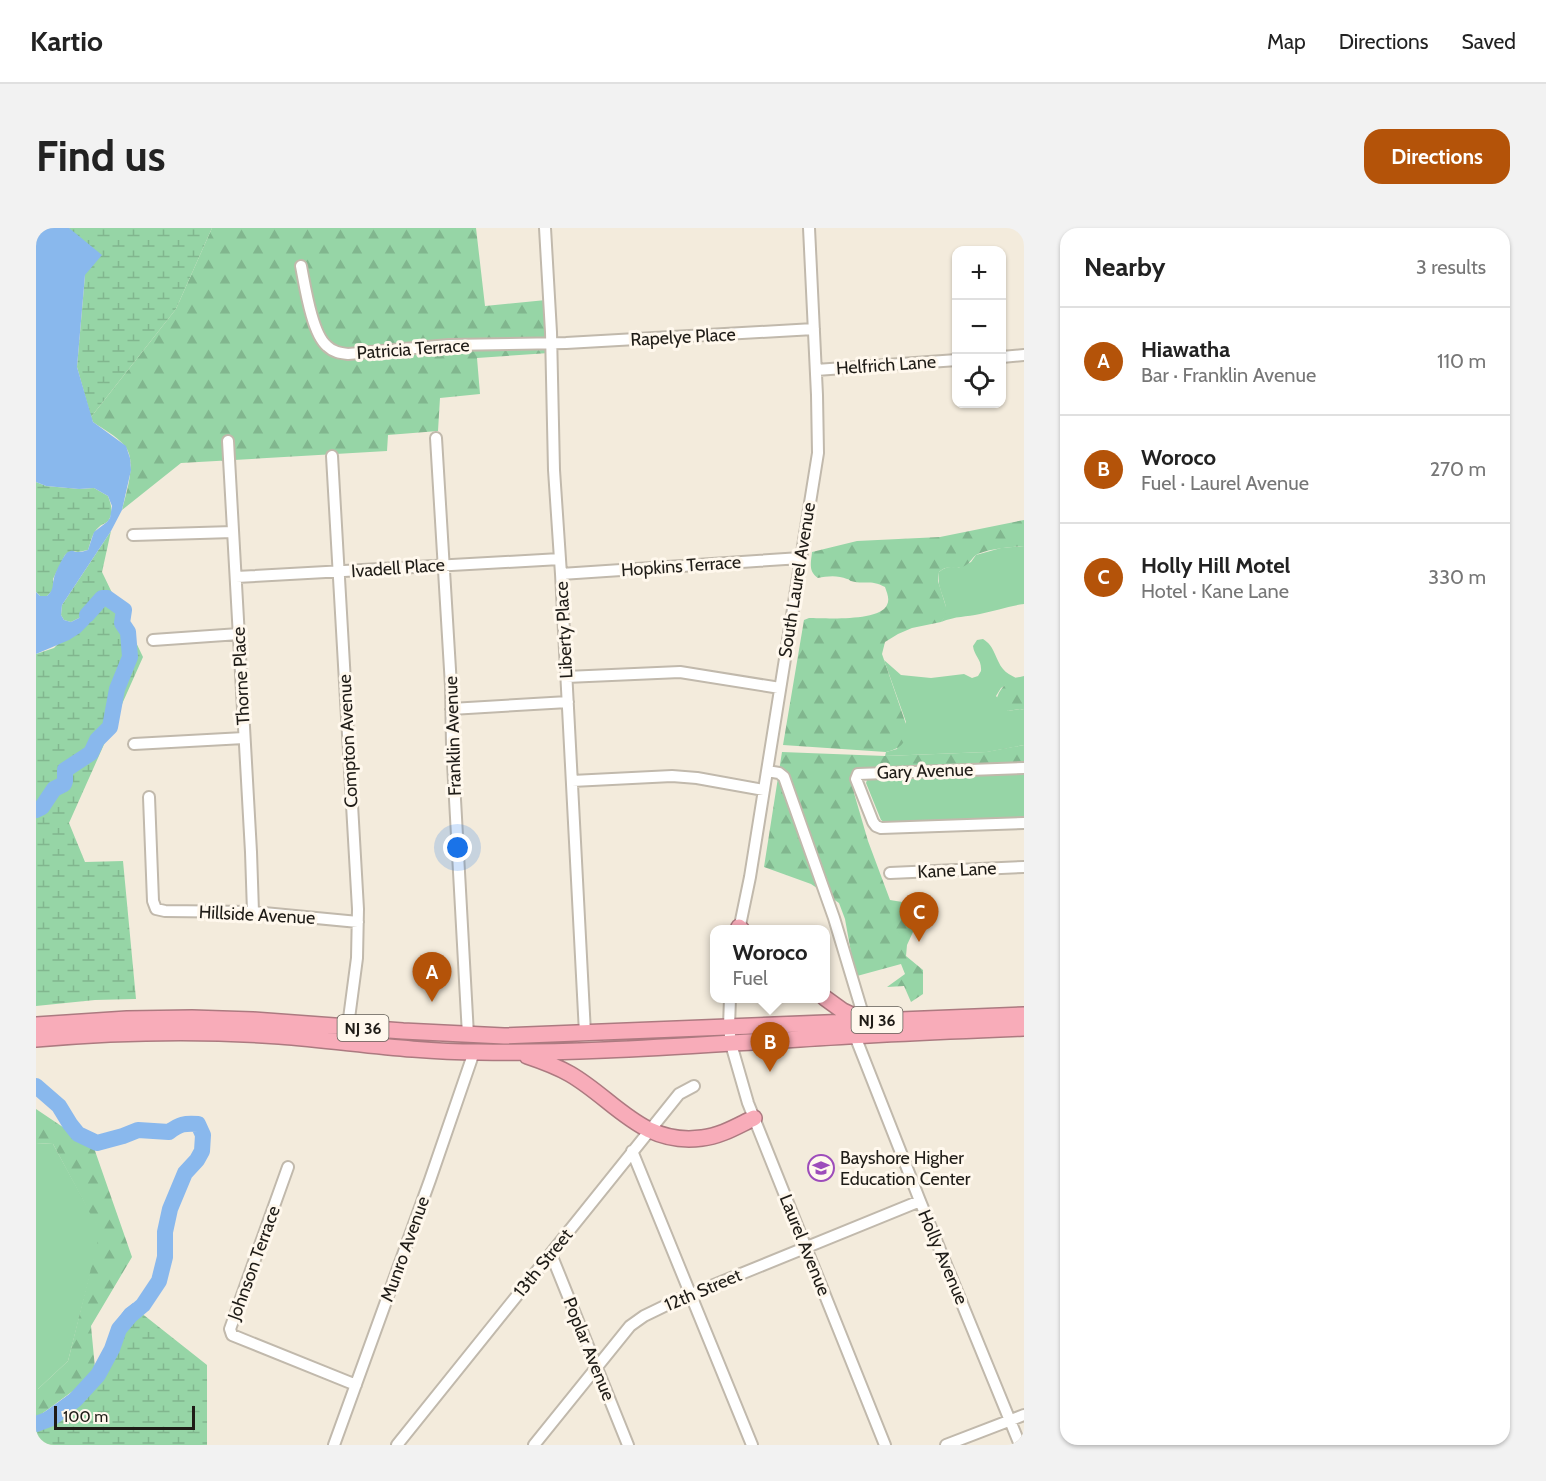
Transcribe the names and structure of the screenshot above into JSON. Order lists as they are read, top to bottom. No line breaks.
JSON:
{"streets":{"highway":["NJ 36"],"street":["Rapelye Place","Patricia Terrace","Helfrich Lane","Hopkins Terrace","Ivadell Place","South Laurel Avenue","Liberty Place","Thorne Place","Franklin Avenue","Compton Avenue","Gary Avenue","Kane Lane","Hillside Avenue","Laurel Avenue","Munro Avenue","Holly Avenue","Johnson Terrace","13th Street","12th Street","Poplar Avenue"]},"crossings":[["Rapelye Place","Patricia Terrace"],["Rapelye Place","South Laurel Avenue"],["Rapelye Place","Liberty Place"],["Patricia Terrace","Liberty Place"],["Helfrich Lane","South Laurel Avenue"],["Hopkins Terrace","South Laurel Avenue"],["Hopkins Terrace","Liberty Place"],["Ivadell Place","Liberty Place"],["Ivadell Place","Thorne Place"],["Ivadell Place","Franklin Avenue"],["Ivadell Place","Compton Avenue"],["Liberty Place","NJ 36"],["Thorne Place","Hillside Avenue"],["Franklin Avenue","NJ 36"],["Compton Avenue","Hillside Avenue"],["Compton Avenue","NJ 36"],["NJ 36","Laurel Avenue"],["NJ 36","Munro Avenue"],["NJ 36","Holly Avenue"],["Laurel Avenue","12th Street"],["Munro Avenue","Johnson Terrace"],["Holly Avenue","12th Street"],["13th Street","Poplar Avenue"],["12th Street","Poplar Avenue"]],"places":{"school or university":["Bayshore Higher Education Center"]},"scale_bar":"100 m","page":{"header":"Kartio","nav":["Map","Directions","Saved"],"buttons":"Directions","title":"Find us","heading":["Nearby","3 results"],"map_buttons":["+","−"],"list":[{"mark":"A","name":"Hiawatha","note":"Bar · Franklin Avenue","value":"110 m"},{"mark":"B","name":"Woroco","note":"Fuel · Laurel Avenue","value":"270 m"},{"mark":"C","name":"Holly Hill Motel","note":"Hotel · Kane Lane","value":"330 m"}],"pins":["C","A","B"],"popup":["Woroco","Fuel"],"scale":"100 m"}}
